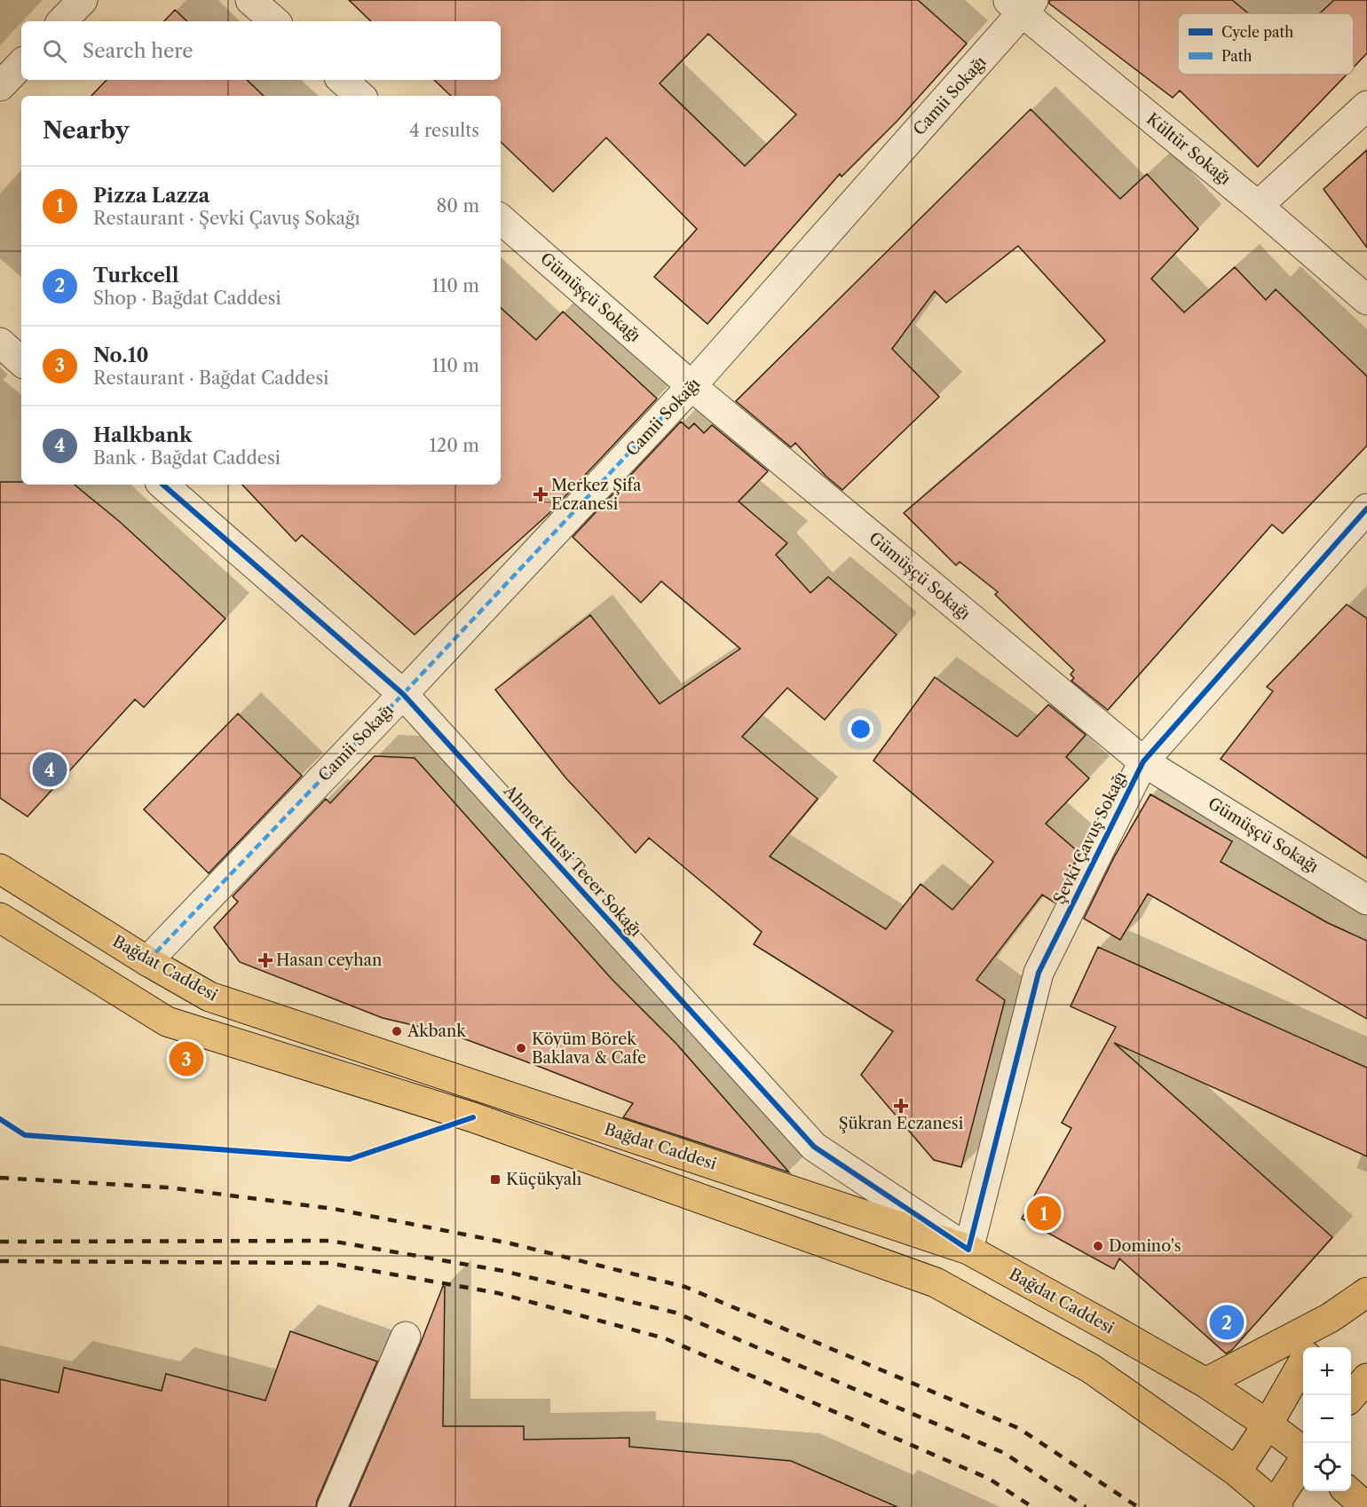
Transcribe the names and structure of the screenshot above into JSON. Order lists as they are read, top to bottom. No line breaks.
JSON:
{"streets":{"main road":["Bağdat Caddesi"],"street":["Camii Sokağı","Kültür Sokağı","Gümüşçü Sokağı","Şevki Çavuş Sokağı","Ahmet Kutsi Tecer Sokağı"]},"crossings":[["Camii Sokağı","Kültür Sokağı"],["Camii Sokağı","Gümüşçü Sokağı"],["Camii Sokağı","Ahmet Kutsi Tecer Sokağı"],["Camii Sokağı","Bağdat Caddesi"],["Gümüşçü Sokağı","Şevki Çavuş Sokağı"],["Şevki Çavuş Sokağı","Ahmet Kutsi Tecer Sokağı"],["Şevki Çavuş Sokağı","Bağdat Caddesi"],["Ahmet Kutsi Tecer Sokağı","Bağdat Caddesi"]],"places":{"health":["Merkez Şifa Eczanesi","Hasan ceyhan","Şükran Eczanesi"],"other":["Akbank","Köyüm Börek Baklava & Cafe","Domino's"],"transit":["Küçükyalı"]},"legend":["Cycle path","Path"],"page":{"search":"Search here","heading":["Nearby","4 results"],"list":[{"mark":"1","name":"Pizza Lazza","note":"Restaurant · Şevki Çavuş Sokağı","value":"80 m"},{"mark":"2","name":"Turkcell","note":"Shop · Bağdat Caddesi","value":"110 m"},{"mark":"3","name":"No.10","note":"Restaurant · Bağdat Caddesi","value":"110 m"},{"mark":"4","name":"Halkbank","note":"Bank · Bağdat Caddesi","value":"120 m"}],"pins":["4","3","1","2"],"map_buttons":["+","−"]}}
